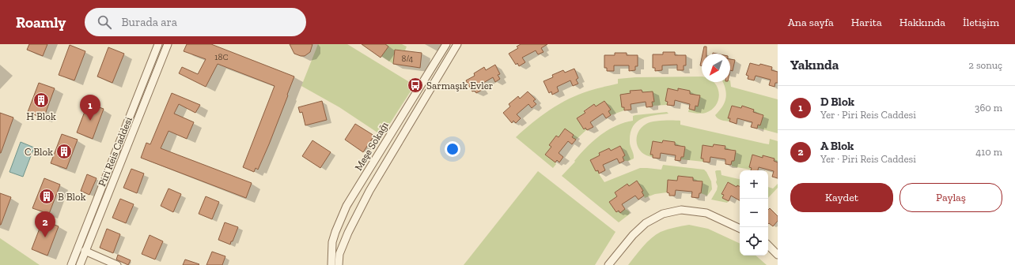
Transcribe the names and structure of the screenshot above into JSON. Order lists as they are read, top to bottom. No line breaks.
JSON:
{"streets":{"street":["Meşe Sokağı","Piri Reis Caddesi"]},"places":{"bus stop":["Sarmaşık Evler"],"building":["H Blok","C Blok","B Blok"]},"house_numbers":["18C","8/4"],"north":"bottom left","page":{"header":"Roamly","search":"Burada ara","nav":["Ana sayfa","Harita","Hakkında","İletişim"],"heading":["Yakında","2 sonuç"],"list":[{"mark":"1","name":"D Blok","note":"Yer · Piri Reis Caddesi","value":"360 m"},{"mark":"2","name":"A Blok","note":"Yer · Piri Reis Caddesi","value":"410 m"}],"pins":["1","2"],"map_buttons":["+","−"],"buttons":["Kaydet","Paylaş"]}}
